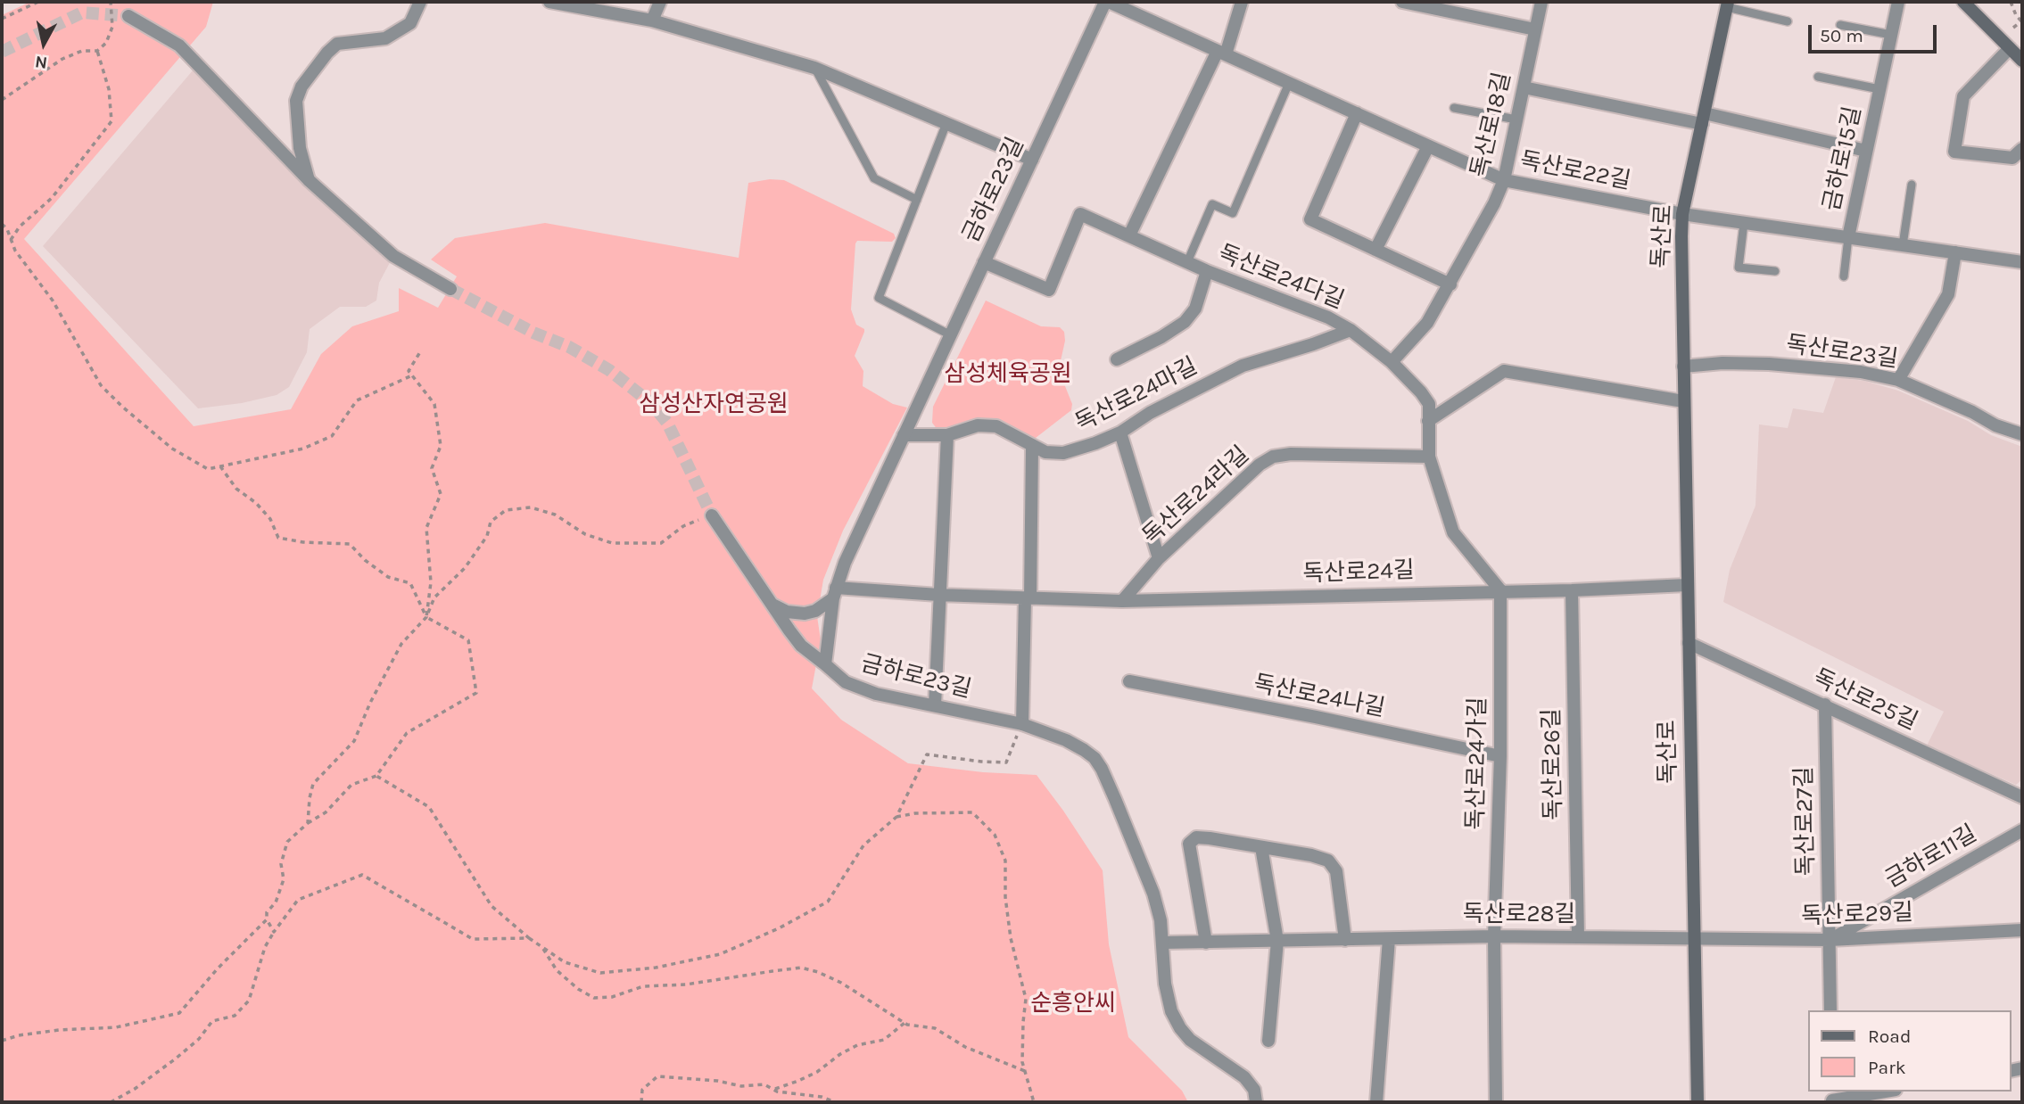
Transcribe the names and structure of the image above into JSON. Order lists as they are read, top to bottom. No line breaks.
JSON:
{"streets":{"main road":["독산로"],"street":["독산로18길","금하로15길","독산로22길","금하로23길","독산로24다길","독산로23길","독산로24마길","독산로24라길","독산로24길","독산로24나길","독산로25길","독산로24가길","독산로26길","독산로27길","금하로11길","독산로28길","독산로29길"]},"crossings":[["독산로18길","독산로22길"],["독산로18길","독산로24다길"],["금하로15길","독산로22길"],["독산로22길","금하로23길"],["독산로22길","독산로"],["금하로23길","독산로24다길"],["금하로23길","독산로24마길"],["금하로23길","독산로24길"],["금하로23길","독산로28길"],["독산로","독산로23길"],["독산로","독산로24길"],["독산로","독산로25길"],["독산로","독산로28길"],["독산로","독산로29길"],["독산로24다길","독산로24마길"],["독산로24다길","독산로24라길"],["독산로24다길","독산로24길"],["독산로24다길","독산로24가길"],["독산로24라길","독산로24길"],["독산로24길","독산로24가길"],["독산로24길","독산로26길"],["독산로24나길","독산로24가길"],["독산로25길","독산로27길"],["독산로24가길","독산로28길"],["독산로26길","독산로28길"],["독산로27길","금하로11길"],["독산로27길","독산로29길"],["금하로11길","독산로29길"],["독산로28길","독산로29길"]],"parks":["삼성체육공원","삼성산자연공원","순흥안씨"],"legend":["Road","Park"],"scale_bar":"50 m","north":"bottom"}
